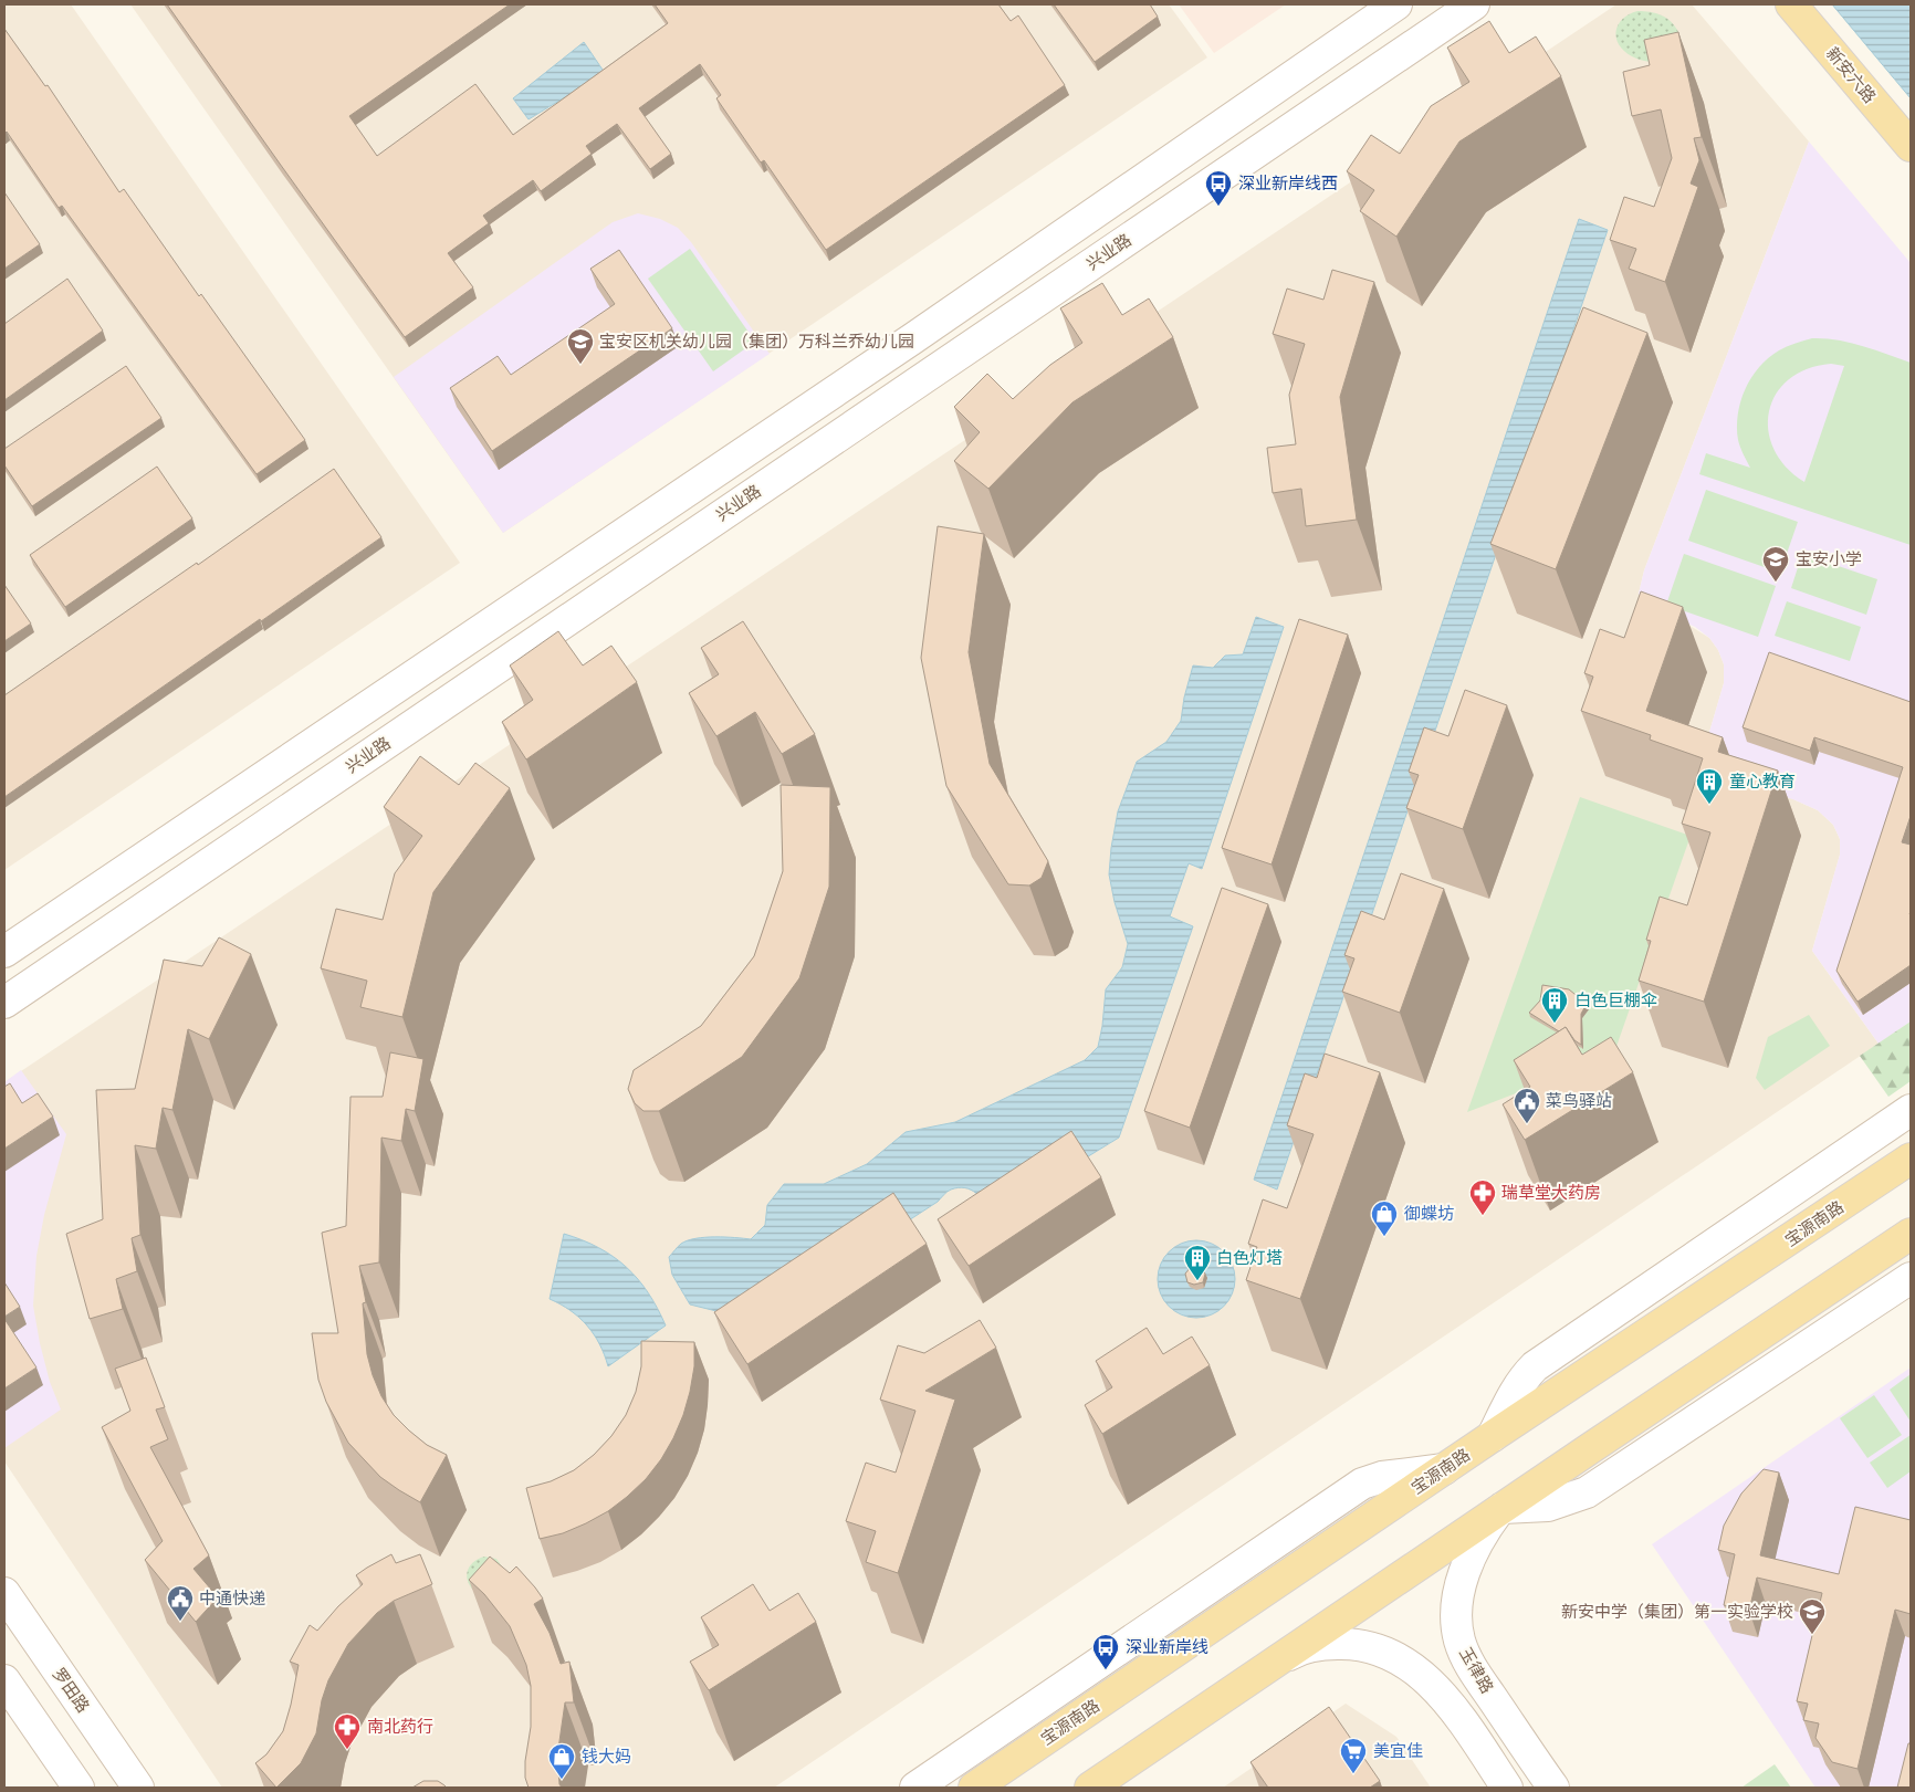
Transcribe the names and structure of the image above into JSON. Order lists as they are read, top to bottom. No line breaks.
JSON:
{"streets":{"main road":["新安六路","兴业路","宝源南路","玉律路","罗田路"]},"places":{"bus stop":["深业新岸线西","深业新岸线"],"school or university":["宝安区机关幼儿园（集团）万科兰乔幼儿园","宝安小学","新安中学（集团）第一实验学校"],"building":["童心教育","白色巨棚伞","白色灯塔"],"public building":["菜鸟驿站","中通快递"],"pharmacy":["瑞草堂大药房","南北药行"],"shop":["御蝶坊","钱大妈"],"supermarket":["美宜佳"]}}
